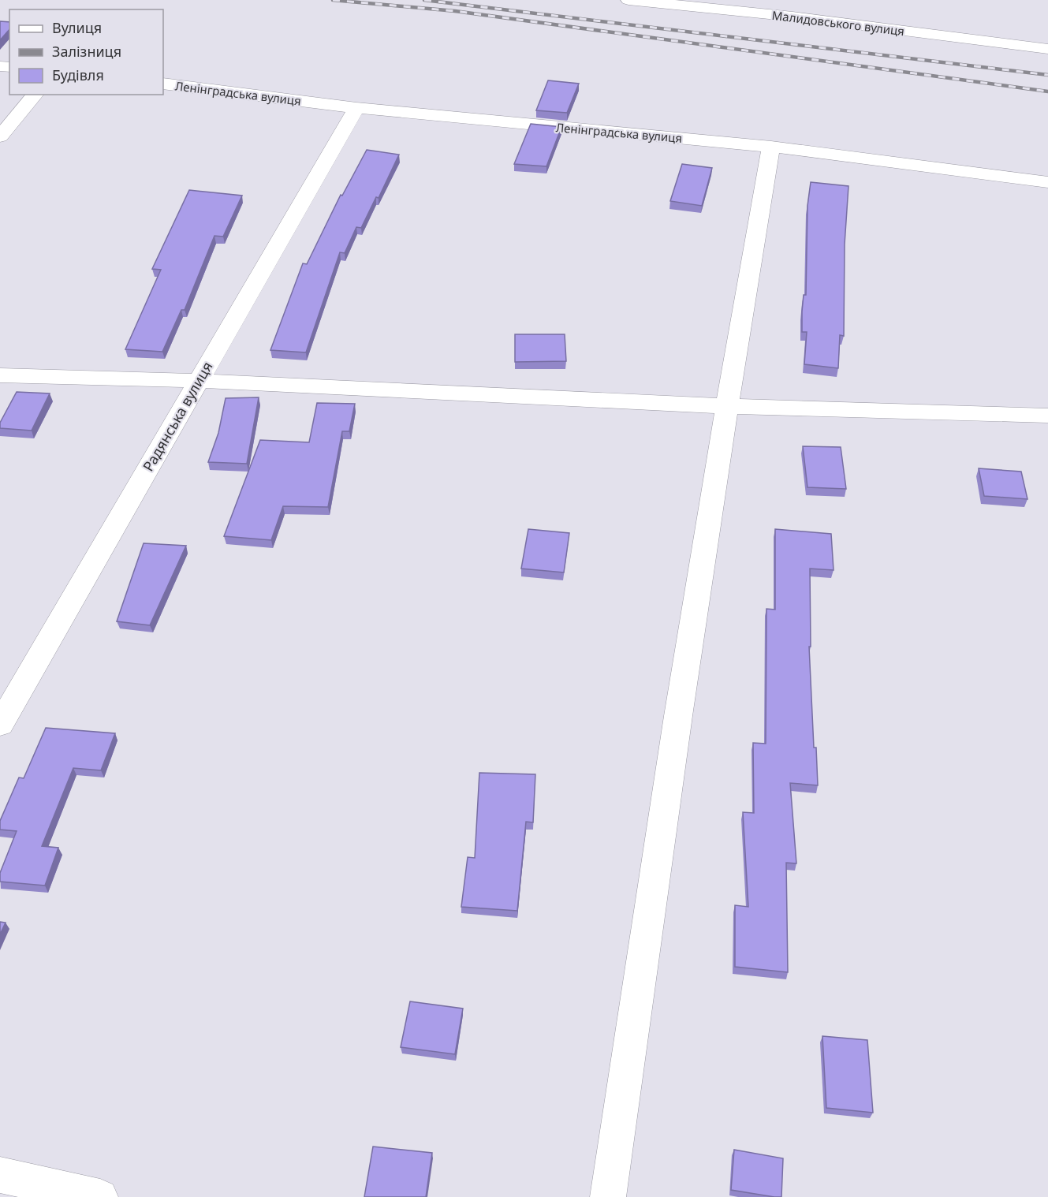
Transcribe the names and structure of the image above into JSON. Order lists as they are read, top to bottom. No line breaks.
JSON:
{"streets":{"street":["Малидовського вулиця","Ленінградська вулиця","Радянська вулиця"]},"crossings":[["Ленінградська вулиця","Радянська вулиця"]],"legend":["Вулиця","Залізниця","Будівля"]}
